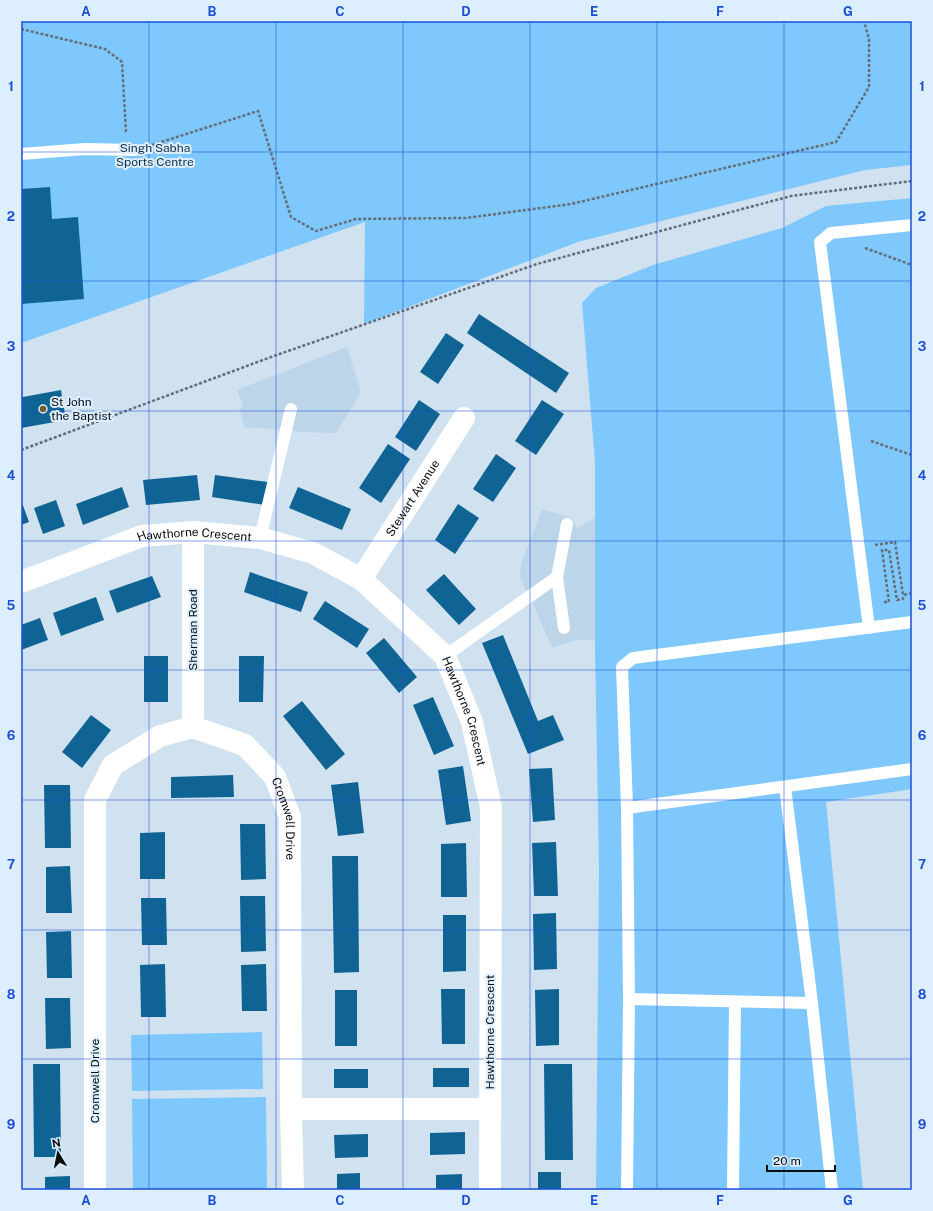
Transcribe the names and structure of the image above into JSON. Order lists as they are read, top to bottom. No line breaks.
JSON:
{"streets":{"street":["Stewart Avenue","Hawthorne Crescent","Sherman Road","Cromwell Drive"]},"crossings":[["Stewart Avenue","Hawthorne Crescent"],["Hawthorne Crescent","Sherman Road"],["Sherman Road","Cromwell Drive"]],"parks":["Singh Sabha Sports Centre"],"places":["St John the Baptist"],"scale_bar":"20 m","north":"top","grid":{"columns":["A","B","C","D","E","F","G"],"rows":["1","2","3","4","5","6","7","8","9"]}}
